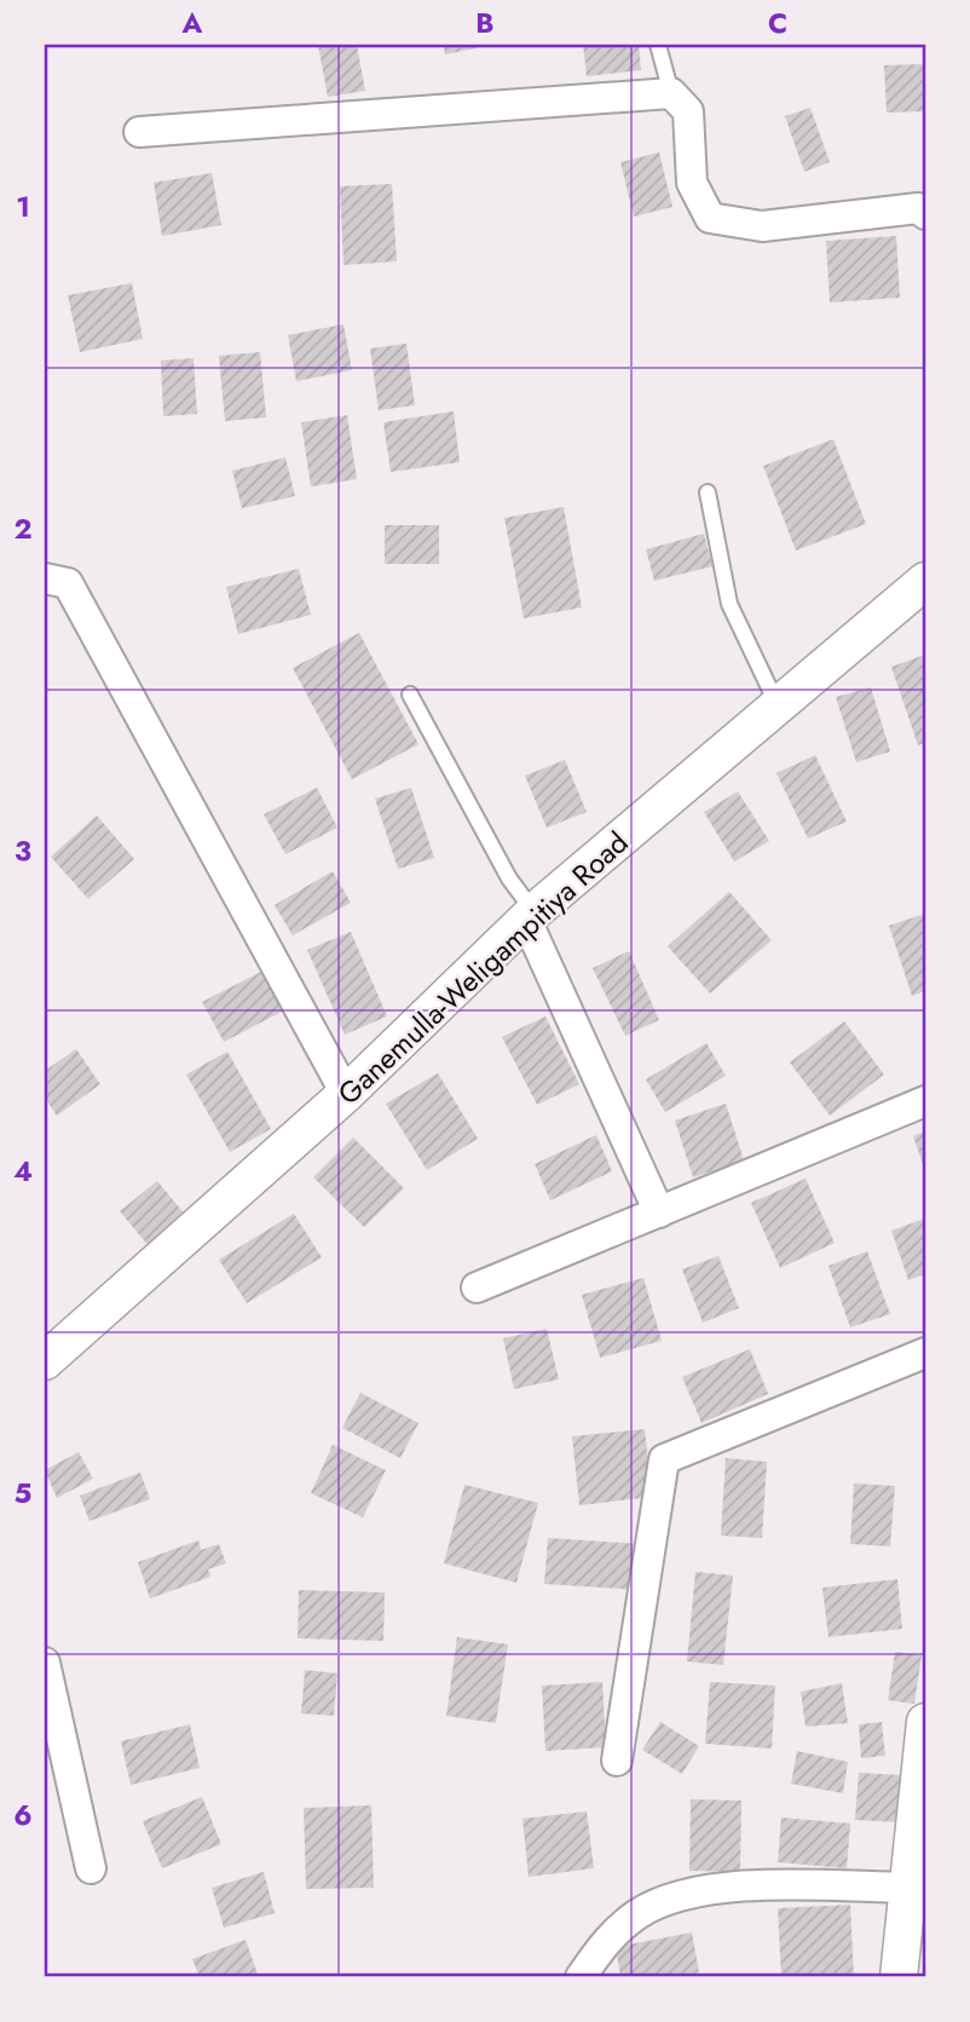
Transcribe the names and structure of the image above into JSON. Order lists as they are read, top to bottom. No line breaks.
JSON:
{"streets":{"street":["Ganemulla-Weligampitiya Road"]},"grid":{"columns":["A","B","C"],"rows":["1","2","3","4","5","6"]}}
